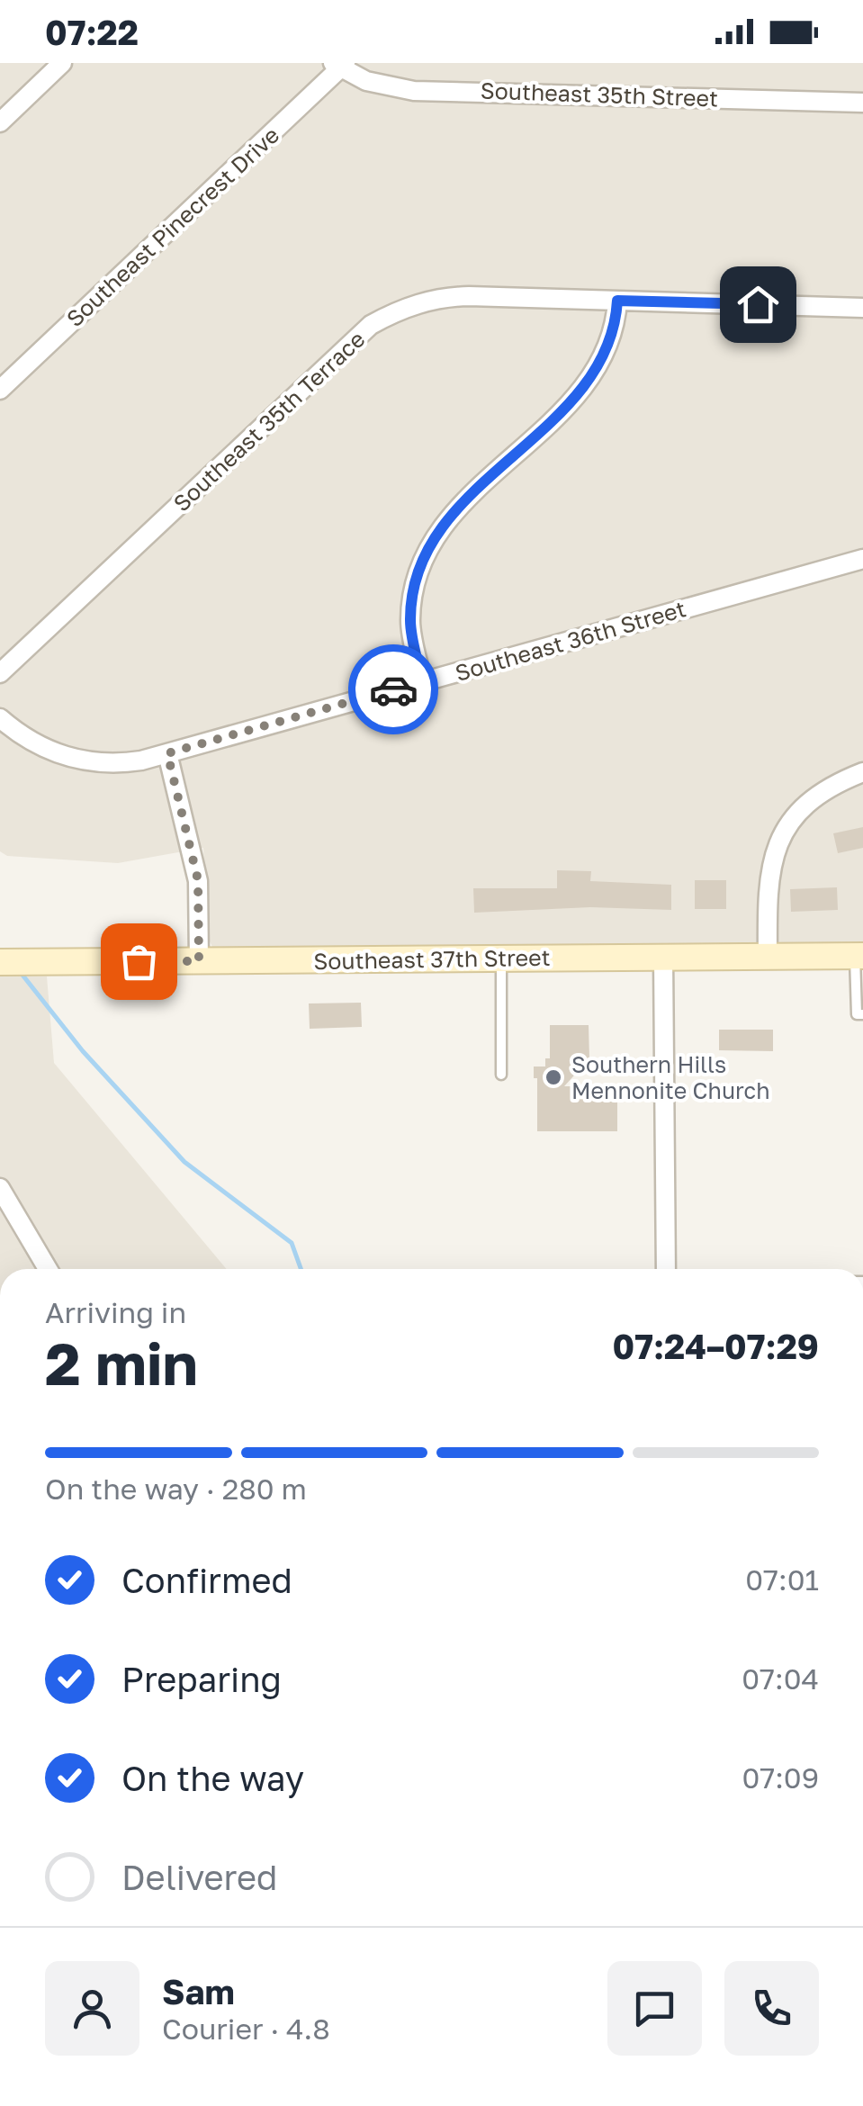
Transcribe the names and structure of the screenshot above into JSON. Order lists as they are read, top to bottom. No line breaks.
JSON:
{"streets":{"main road":["Southeast 37th Street"],"street":["Southeast 35th Street","Southeast Pinecrest Drive","Southeast 35th Terrace","Southeast 36th Street"]},"crossings":[["Southeast 35th Street","Southeast Pinecrest Drive"]],"places":["Southern Hills Mennonite Church"],"page":{"status":"07:22","heading":["2 min","Arriving in","07:24–07:29"],"panel":["Sam","Courier · 4.8"],"bar":"On the way · 280 m","list":[["Confirmed","07:01"],["Preparing","07:04"],["On the way","07:09"],"Delivered"]}}
